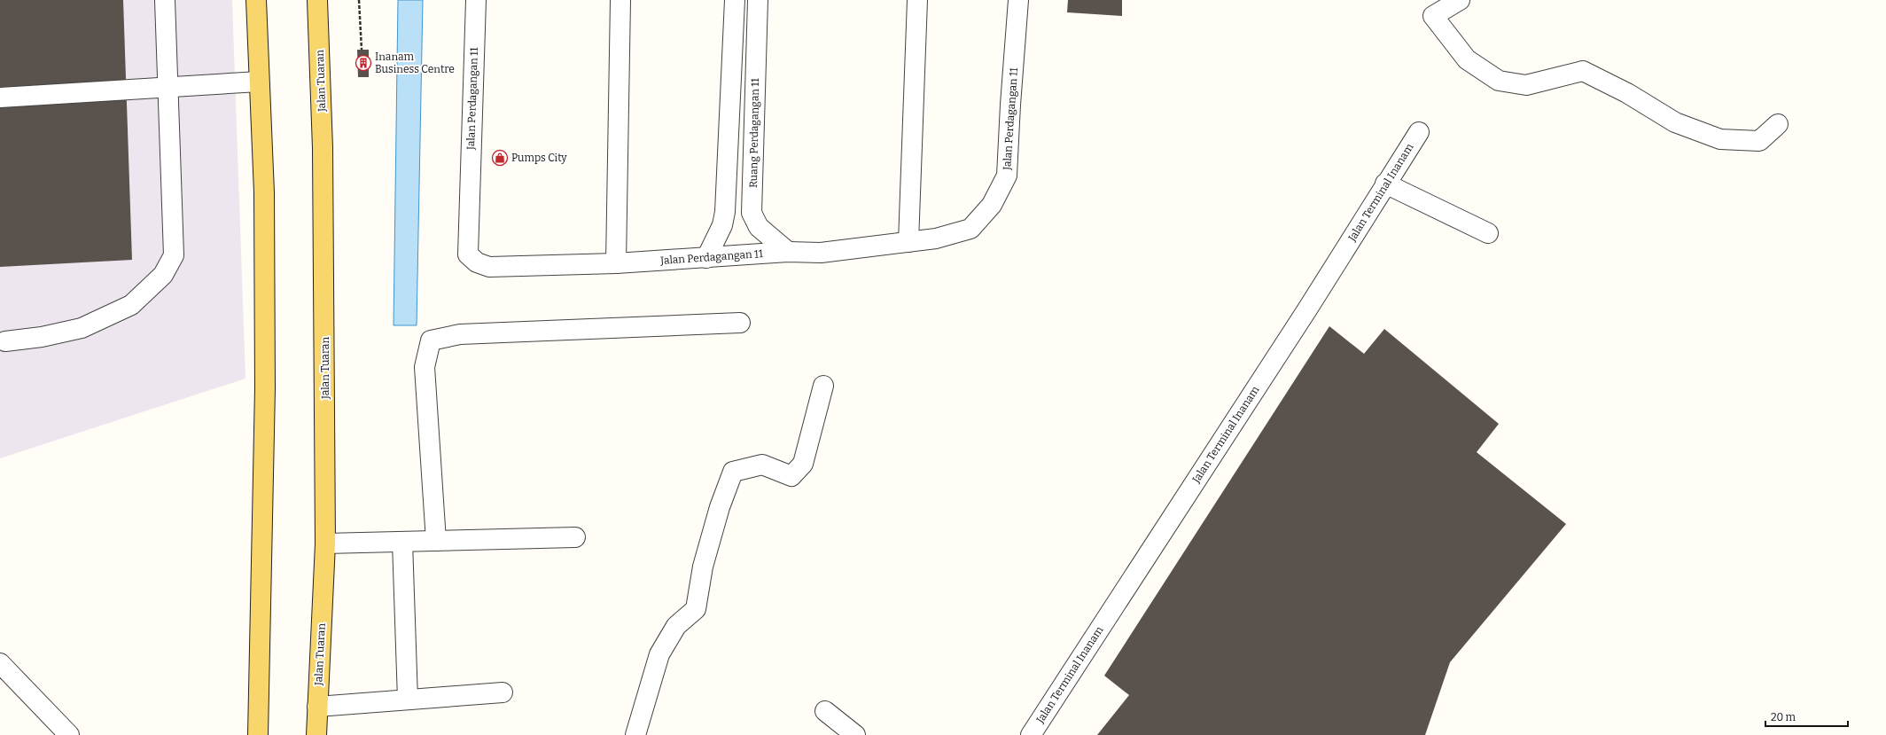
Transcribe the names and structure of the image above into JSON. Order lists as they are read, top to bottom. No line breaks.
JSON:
{"streets":{"main road":["Jalan Tuaran"],"lane":["Jalan Perdagangan 11","Ruang Perdagangan 11","Jalan Terminal Inanam"]},"crossings":[["Jalan Perdagangan 11","Ruang Perdagangan 11"]],"places":{"building":["Inanam Business Centre"],"shop":["Pumps City"]},"scale_bar":"20 m"}
